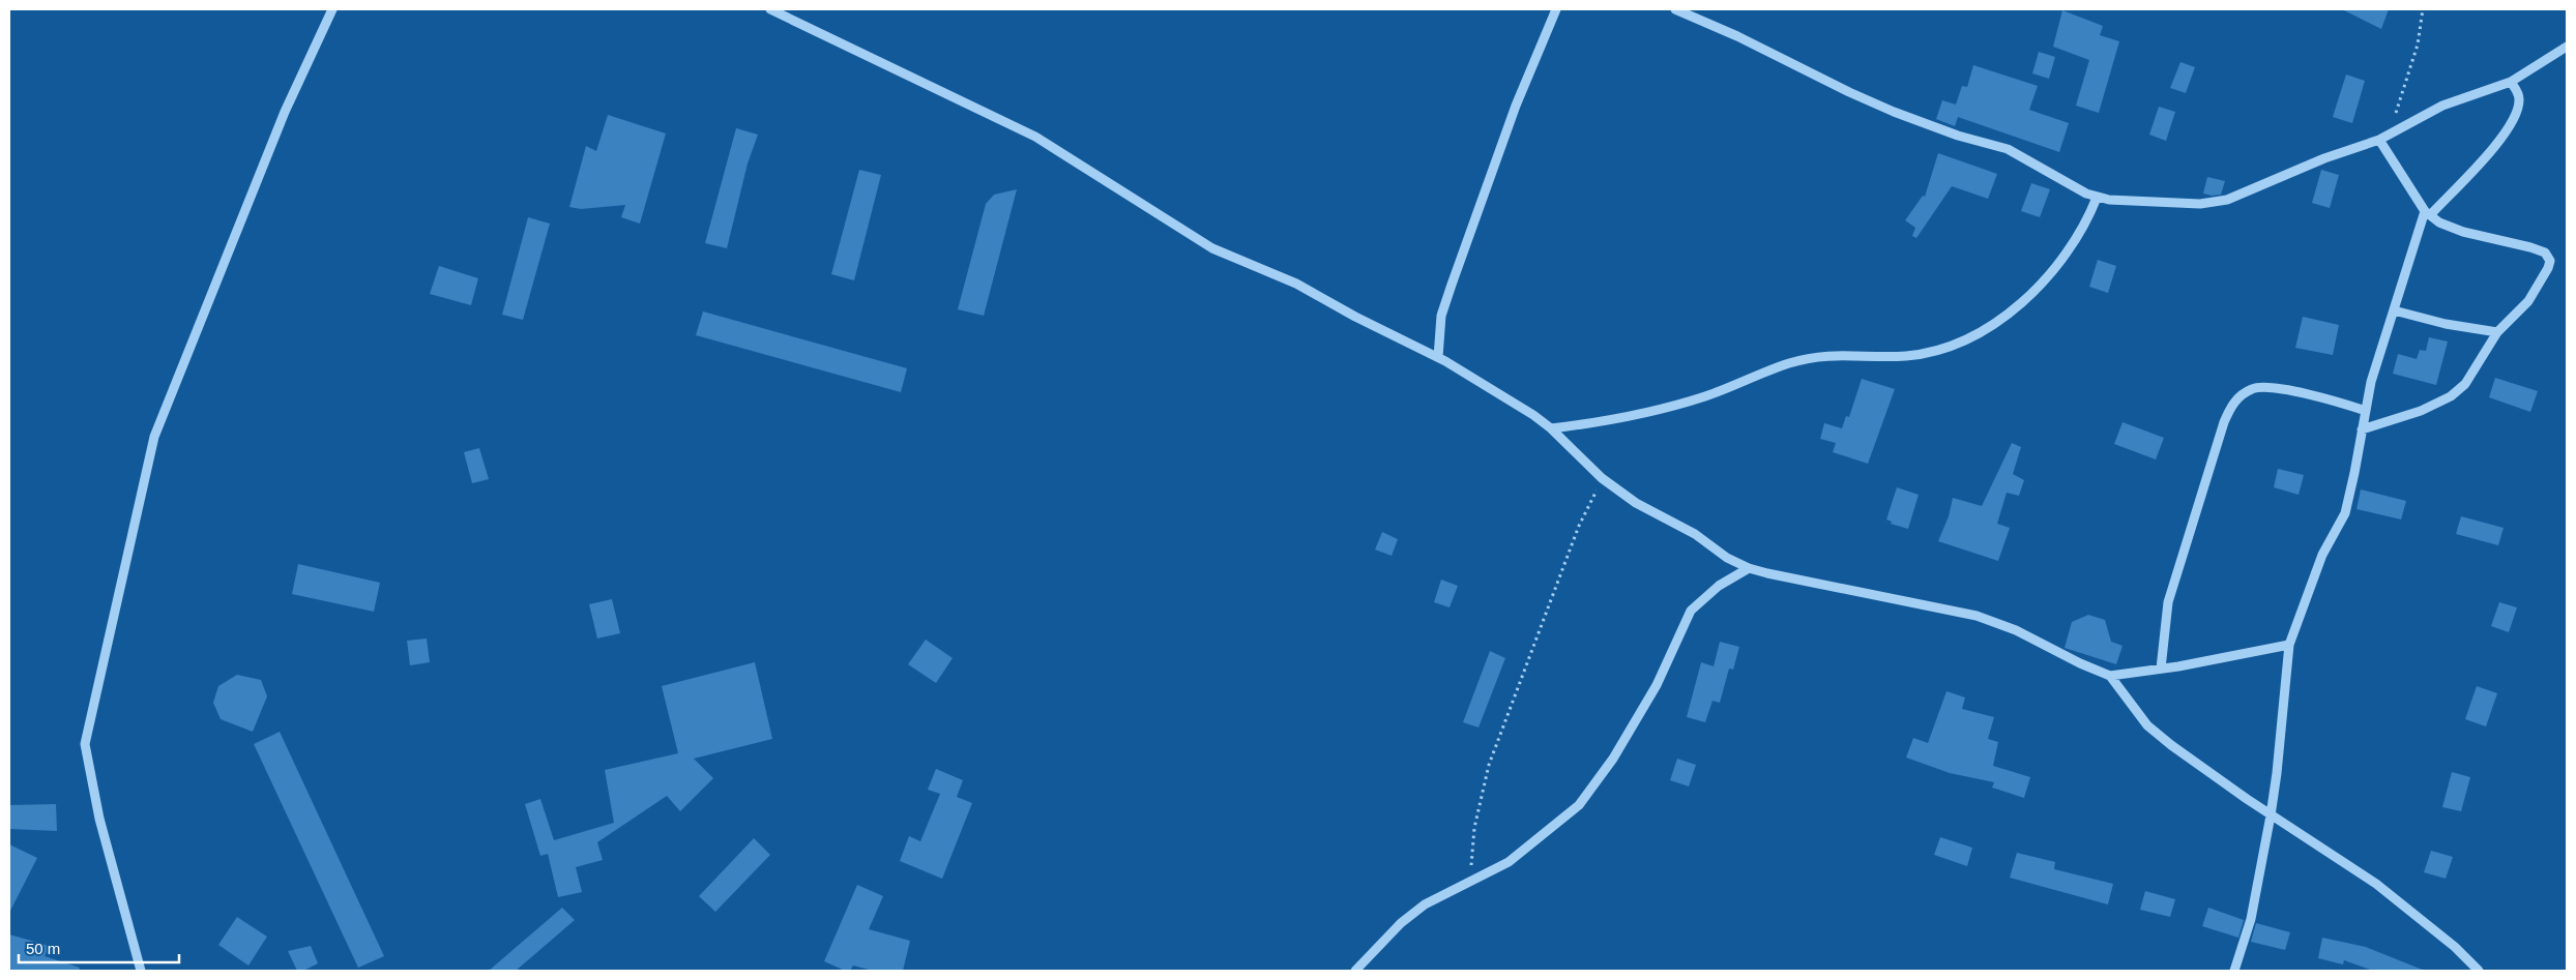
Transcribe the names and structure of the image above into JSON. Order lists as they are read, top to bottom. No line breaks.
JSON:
{"scale_bar":"50 m"}
